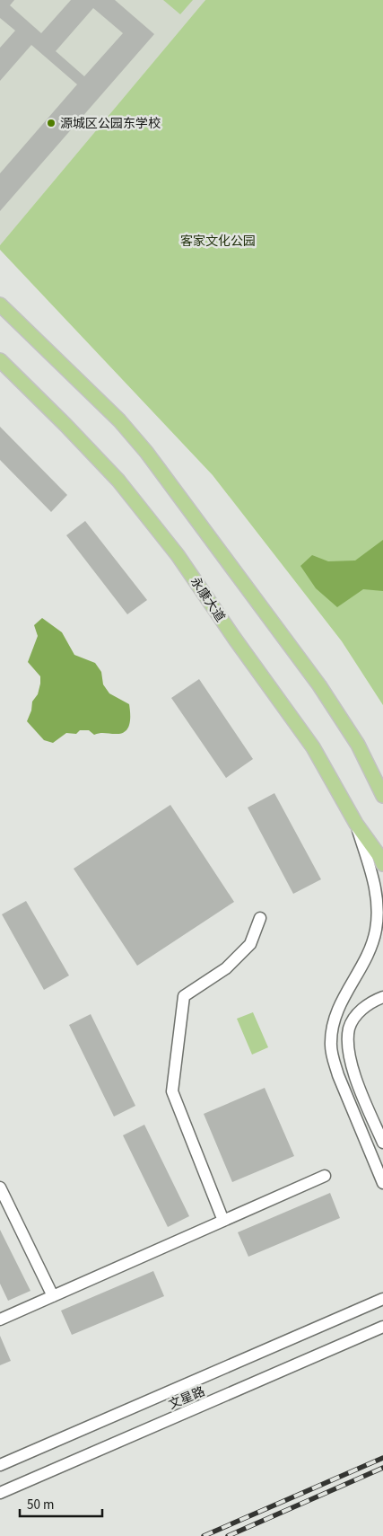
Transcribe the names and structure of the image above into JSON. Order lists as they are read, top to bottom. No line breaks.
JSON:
{"streets":{"main road":["永康大道"],"street":["文星路"]},"parks":["客家文化公园"],"places":["源城区公园东学校"],"scale_bar":"50 m"}
